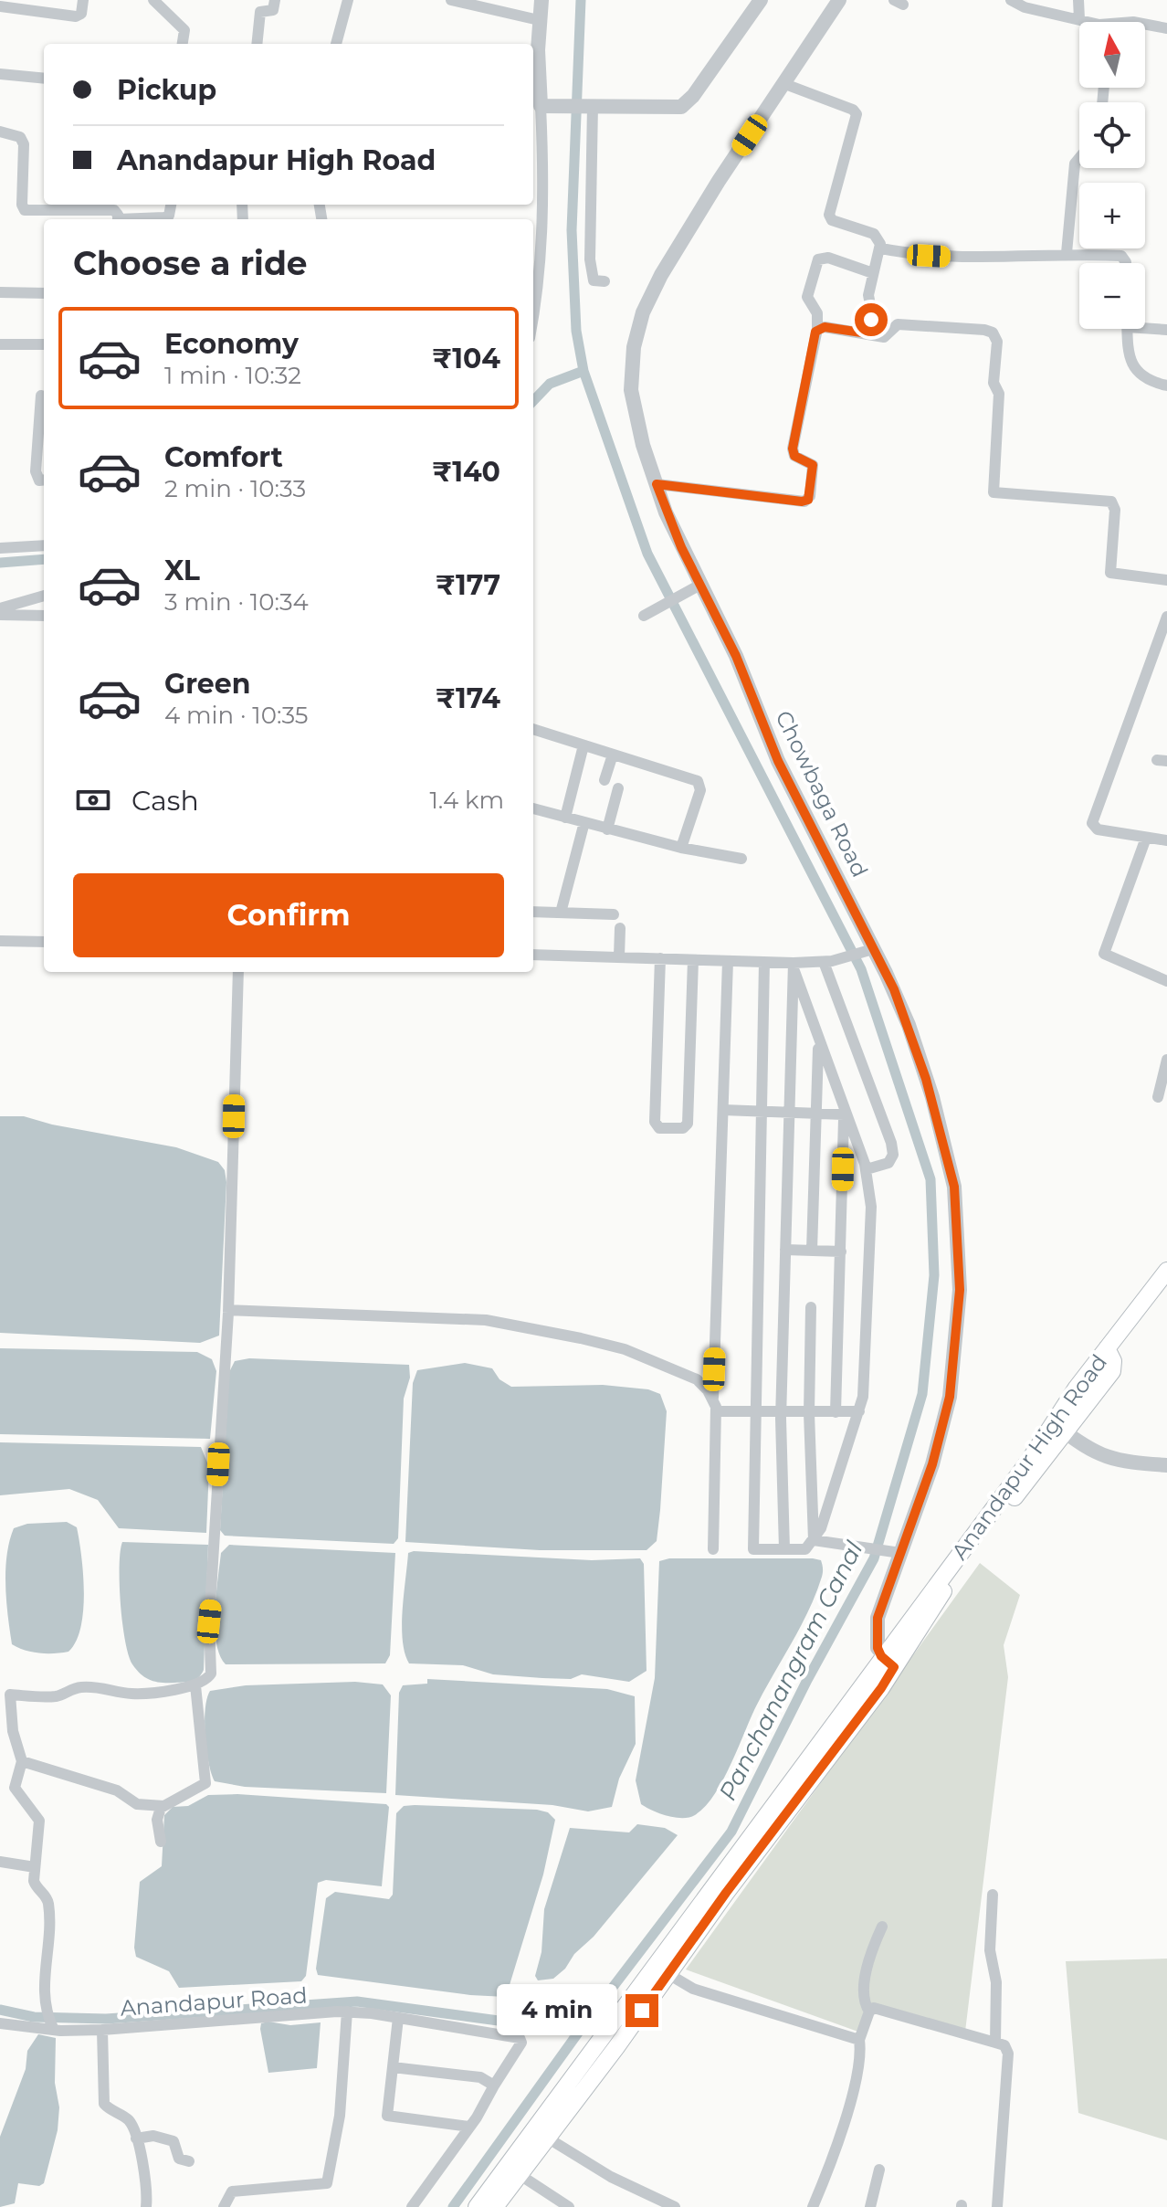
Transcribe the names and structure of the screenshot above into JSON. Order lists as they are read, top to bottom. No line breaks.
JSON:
{"streets":{"main road":["Anandapur High Road"],"street":["Chowbaga Road","Anandapur Road"]},"crossings":[["Chowbaga Road","Anandapur High Road"]],"water":["Panchanangram Canal"],"north":"top","page":{"map_buttons":["+","−"],"banner":["Pickup","Anandapur High Road"],"heading":"Choose a ride","list":[{"name":"Economy","note":"1 min · 10:32","value":"₹104"},{"name":"Comfort","note":"2 min · 10:33","value":"₹140"},{"name":"XL","note":"3 min · 10:34","value":"₹177"},{"name":"Green","note":"4 min · 10:35","value":"₹174"}],"pay":["Cash","1.4 km"],"buttons":"Confirm","bubble":"4 min"}}
